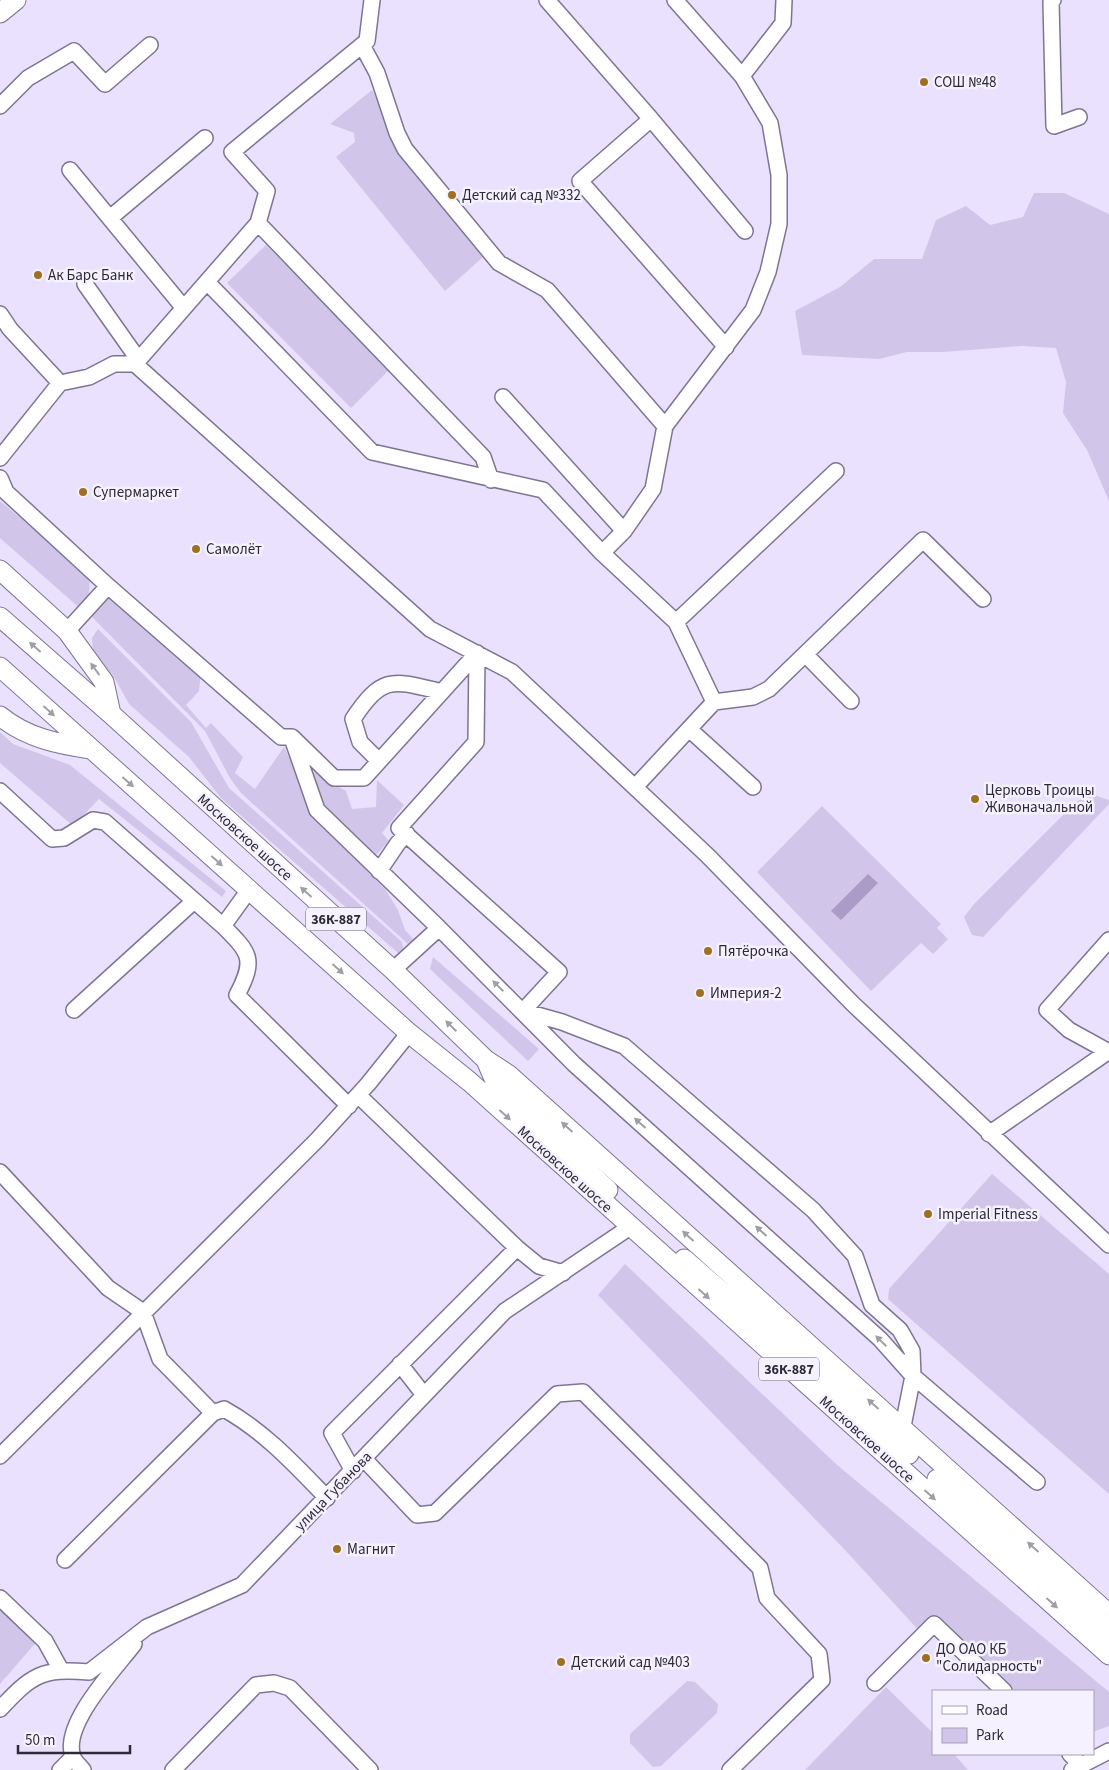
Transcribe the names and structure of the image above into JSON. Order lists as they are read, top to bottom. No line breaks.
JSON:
{"streets":{"main road":["Московское шоссе","36К-887"],"street":["улица Губанова"]},"crossings":[["Московское шоссе","улица Губанова"]],"places":["СОШ №48","Детский сад №332","Ак Барс Банк","Супермаркет","Самолёт","Церковь Троицы Живоначальной","Пятёрочка","Империя-2","Imperial Fitness","Магнит","ДО ОАО КБ \"Солидарность\"","Детский сад №403"],"legend":["Road","Park"],"scale_bar":"50 m"}
